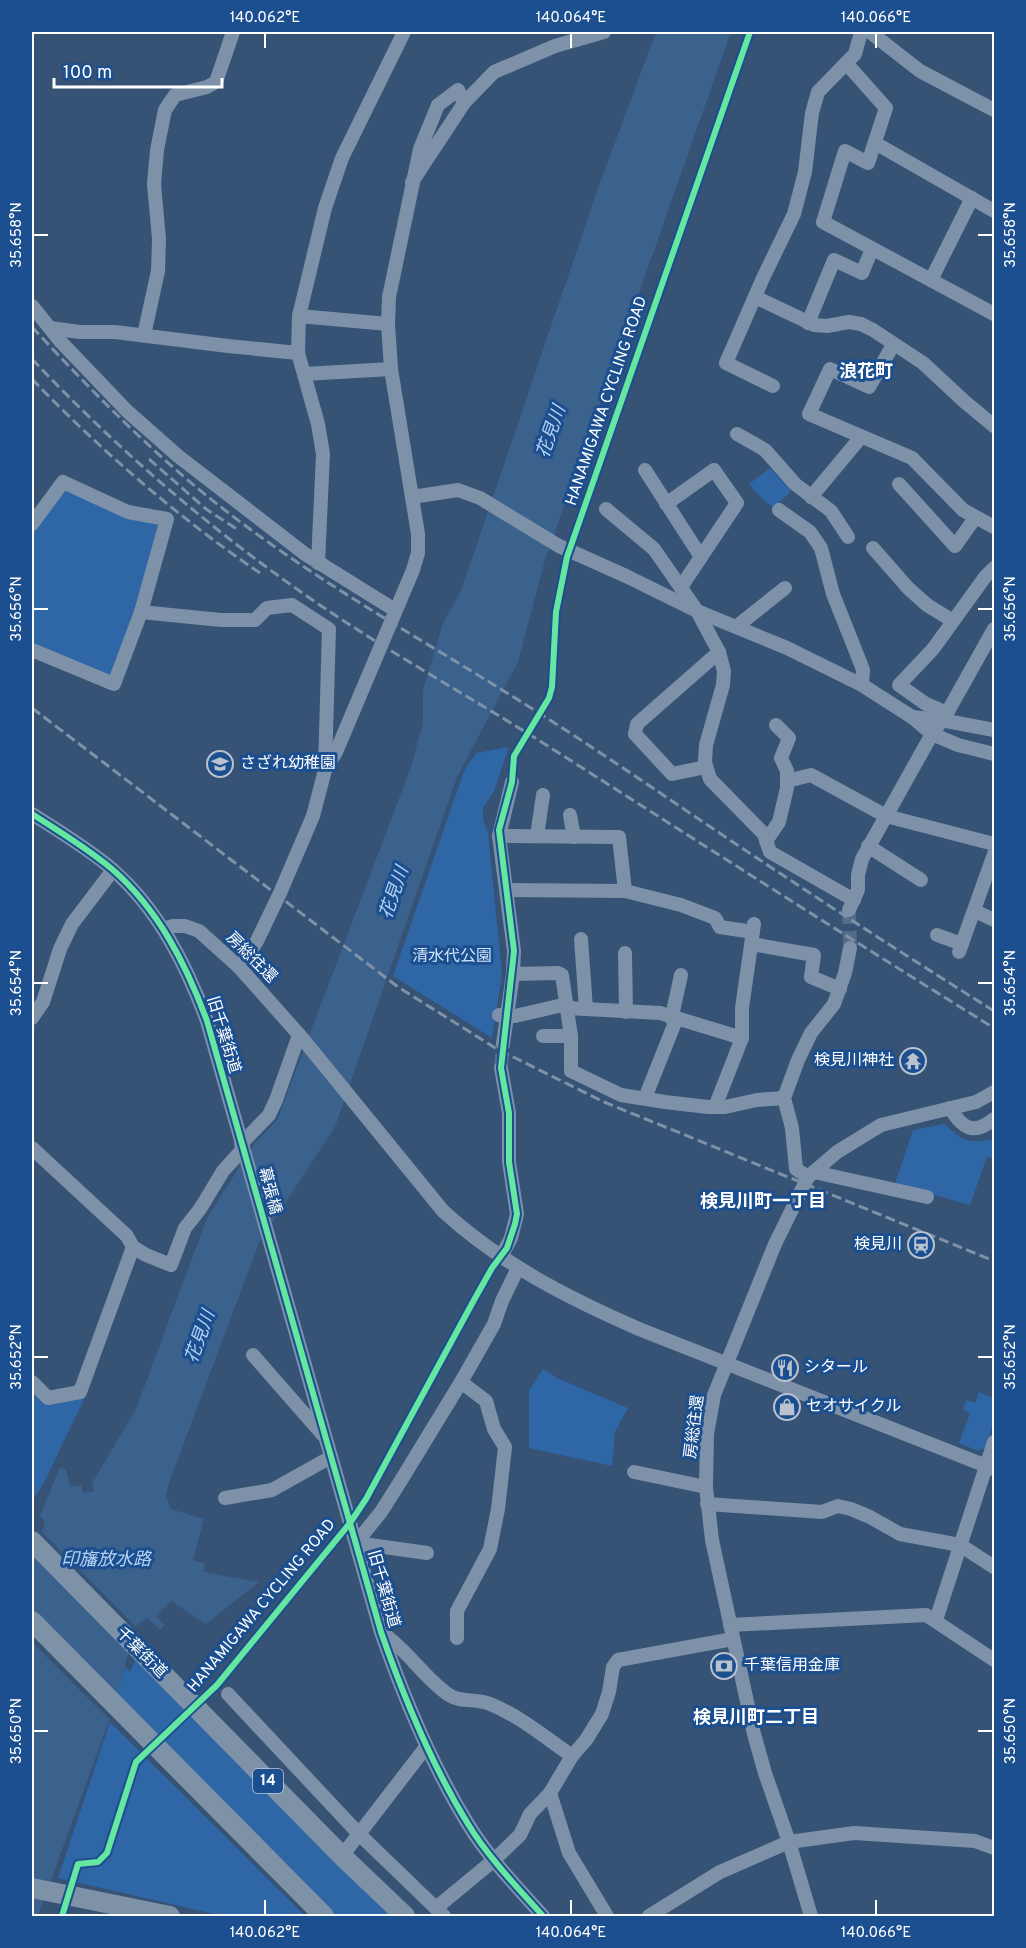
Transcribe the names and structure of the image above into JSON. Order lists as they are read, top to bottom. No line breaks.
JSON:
{"streets":{"highway":["千葉街道","14"],"street":["房総往還","旧千葉街道","幕張橋"],"cycle path":["HANAMIGAWA CYCLING ROAD"]},"crossings":[["房総往還","旧千葉街道"],["旧千葉街道","幕張橋"]],"districts":["浪花町","検見川町一丁目","検見川町二丁目"],"water":["花見川","印旛放水路"],"parks":["清水代公園"],"places":{"school or university":["さざれ幼稚園"],"temple":["検見川神社"],"station":["検見川"],"restaurant":["シタール"],"shop":["セオサイクル"],"bank":["千葉信用金庫"]},"scale_bar":"100 m","coordinates":["140.062°E","140.064°E","140.066°E","35.658°N","35.656°N","35.654°N","35.652°N","35.650°N"]}
